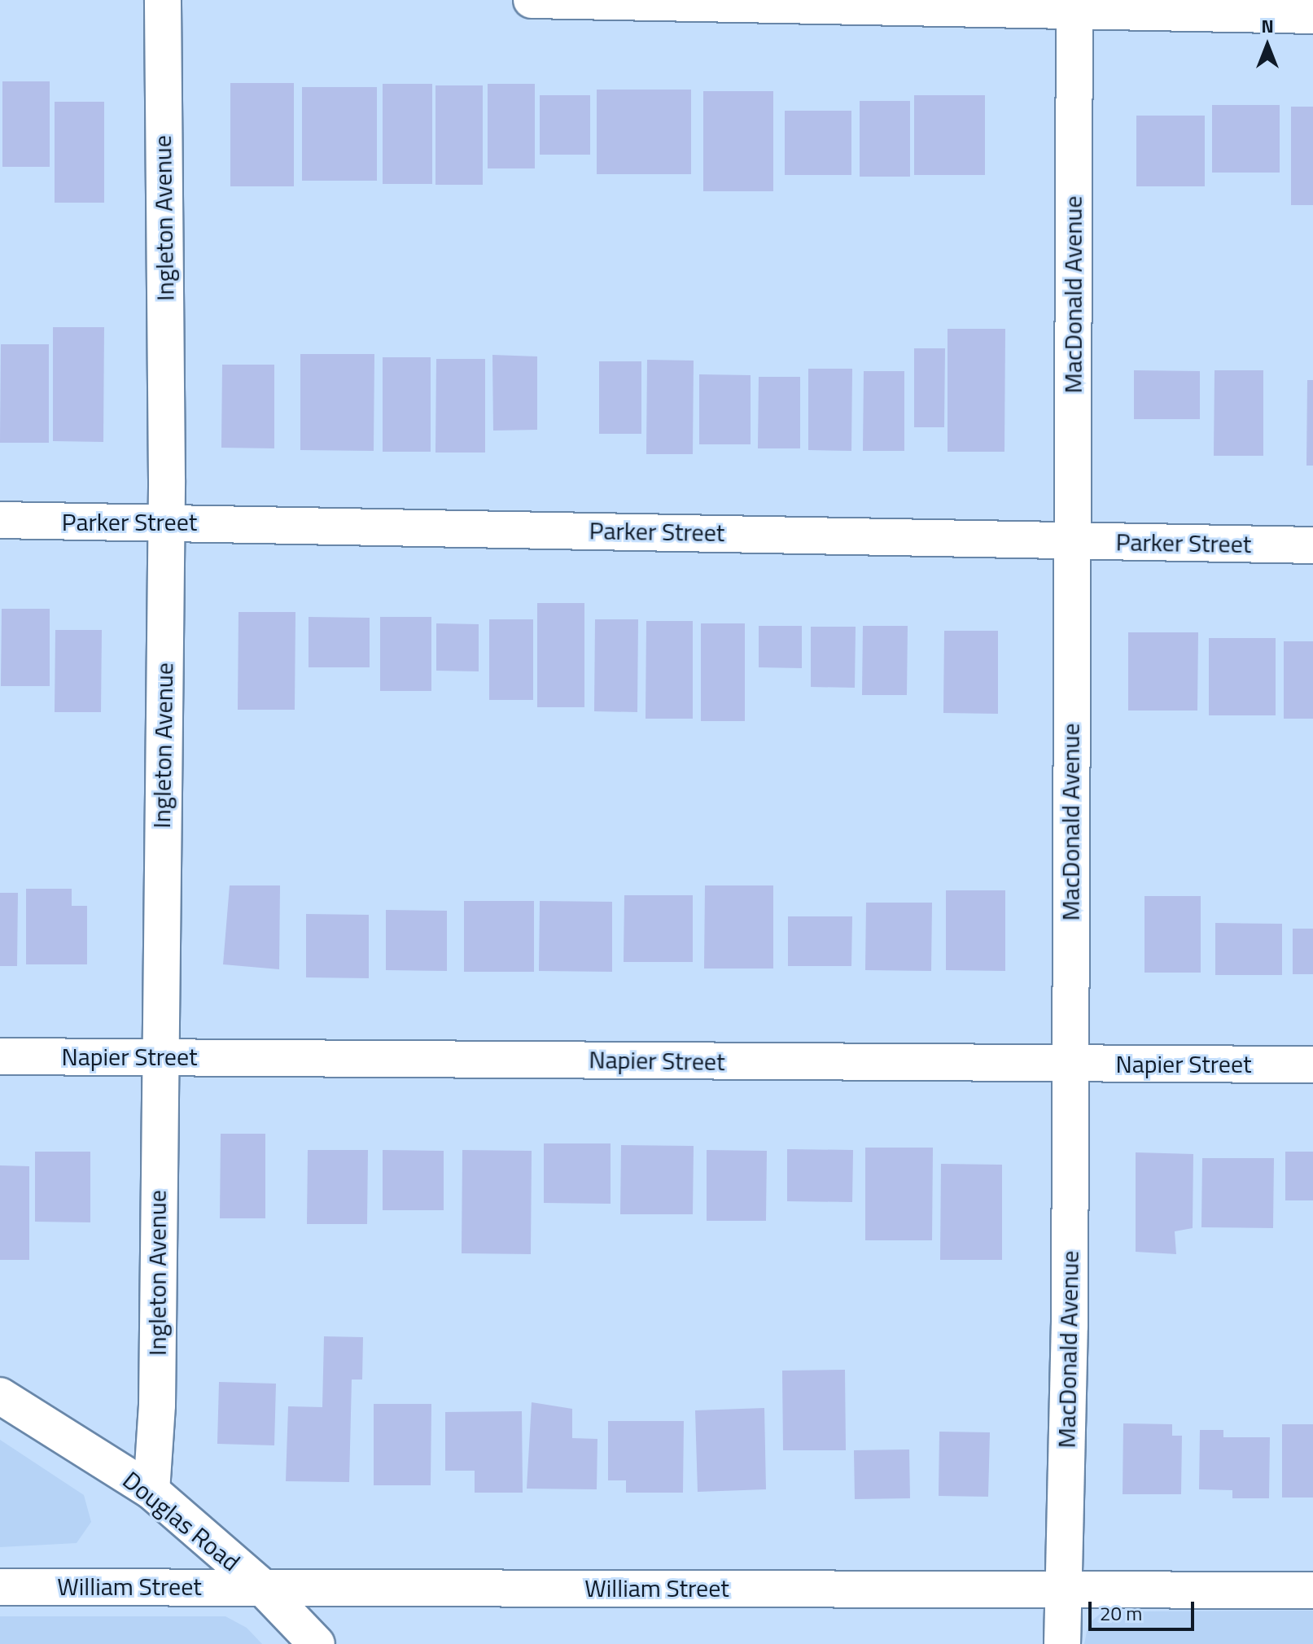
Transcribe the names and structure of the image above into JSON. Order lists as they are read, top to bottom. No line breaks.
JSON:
{"streets":{"street":["Ingleton Avenue","MacDonald Avenue","Parker Street","Napier Street","Douglas Road","William Street"]},"crossings":[["Ingleton Avenue","Parker Street"],["Ingleton Avenue","Napier Street"],["Ingleton Avenue","Douglas Road"],["MacDonald Avenue","Parker Street"],["MacDonald Avenue","Napier Street"],["MacDonald Avenue","William Street"],["Douglas Road","William Street"]],"scale_bar":"20 m","north":"top"}
